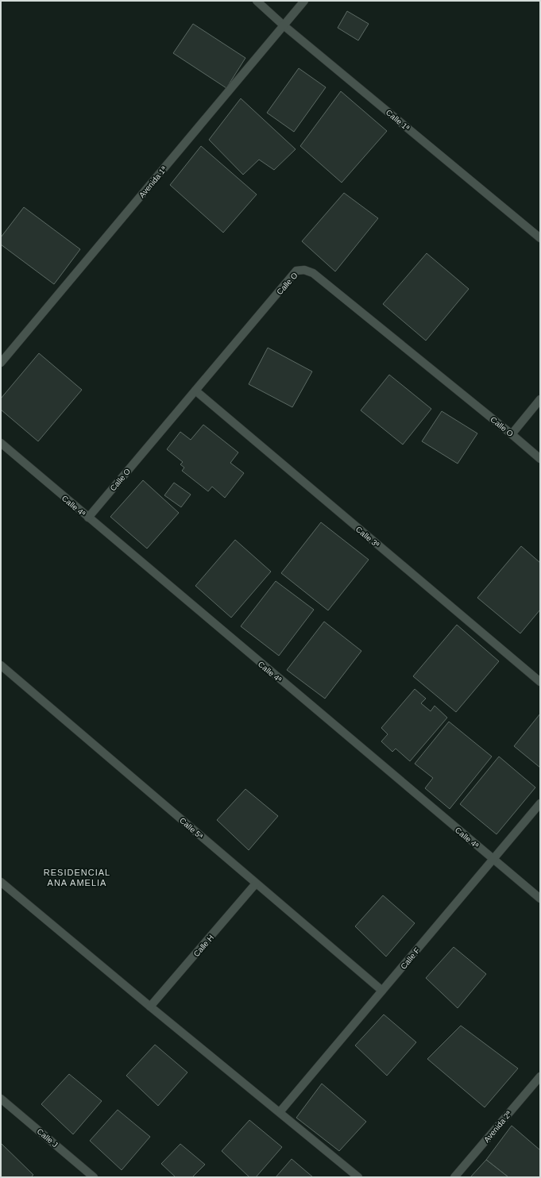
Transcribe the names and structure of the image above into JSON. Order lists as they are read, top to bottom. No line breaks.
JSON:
{"streets":{"street":["Calle 1ª","Avenida 1ª","Calle O","Calle 4ª","Calle 3ª","Calle 5ª","Calle H","Calle F","Avenida 2ª","Calle J"]},"crossings":[["Calle 1ª","Avenida 1ª"],["Calle O","Calle 4ª"],["Calle O","Calle 3ª"],["Calle 4ª","Calle F"],["Calle 5ª","Calle H"],["Calle 5ª","Calle F"]],"districts":["RESIDENCIAL ANA AMELIA"]}
